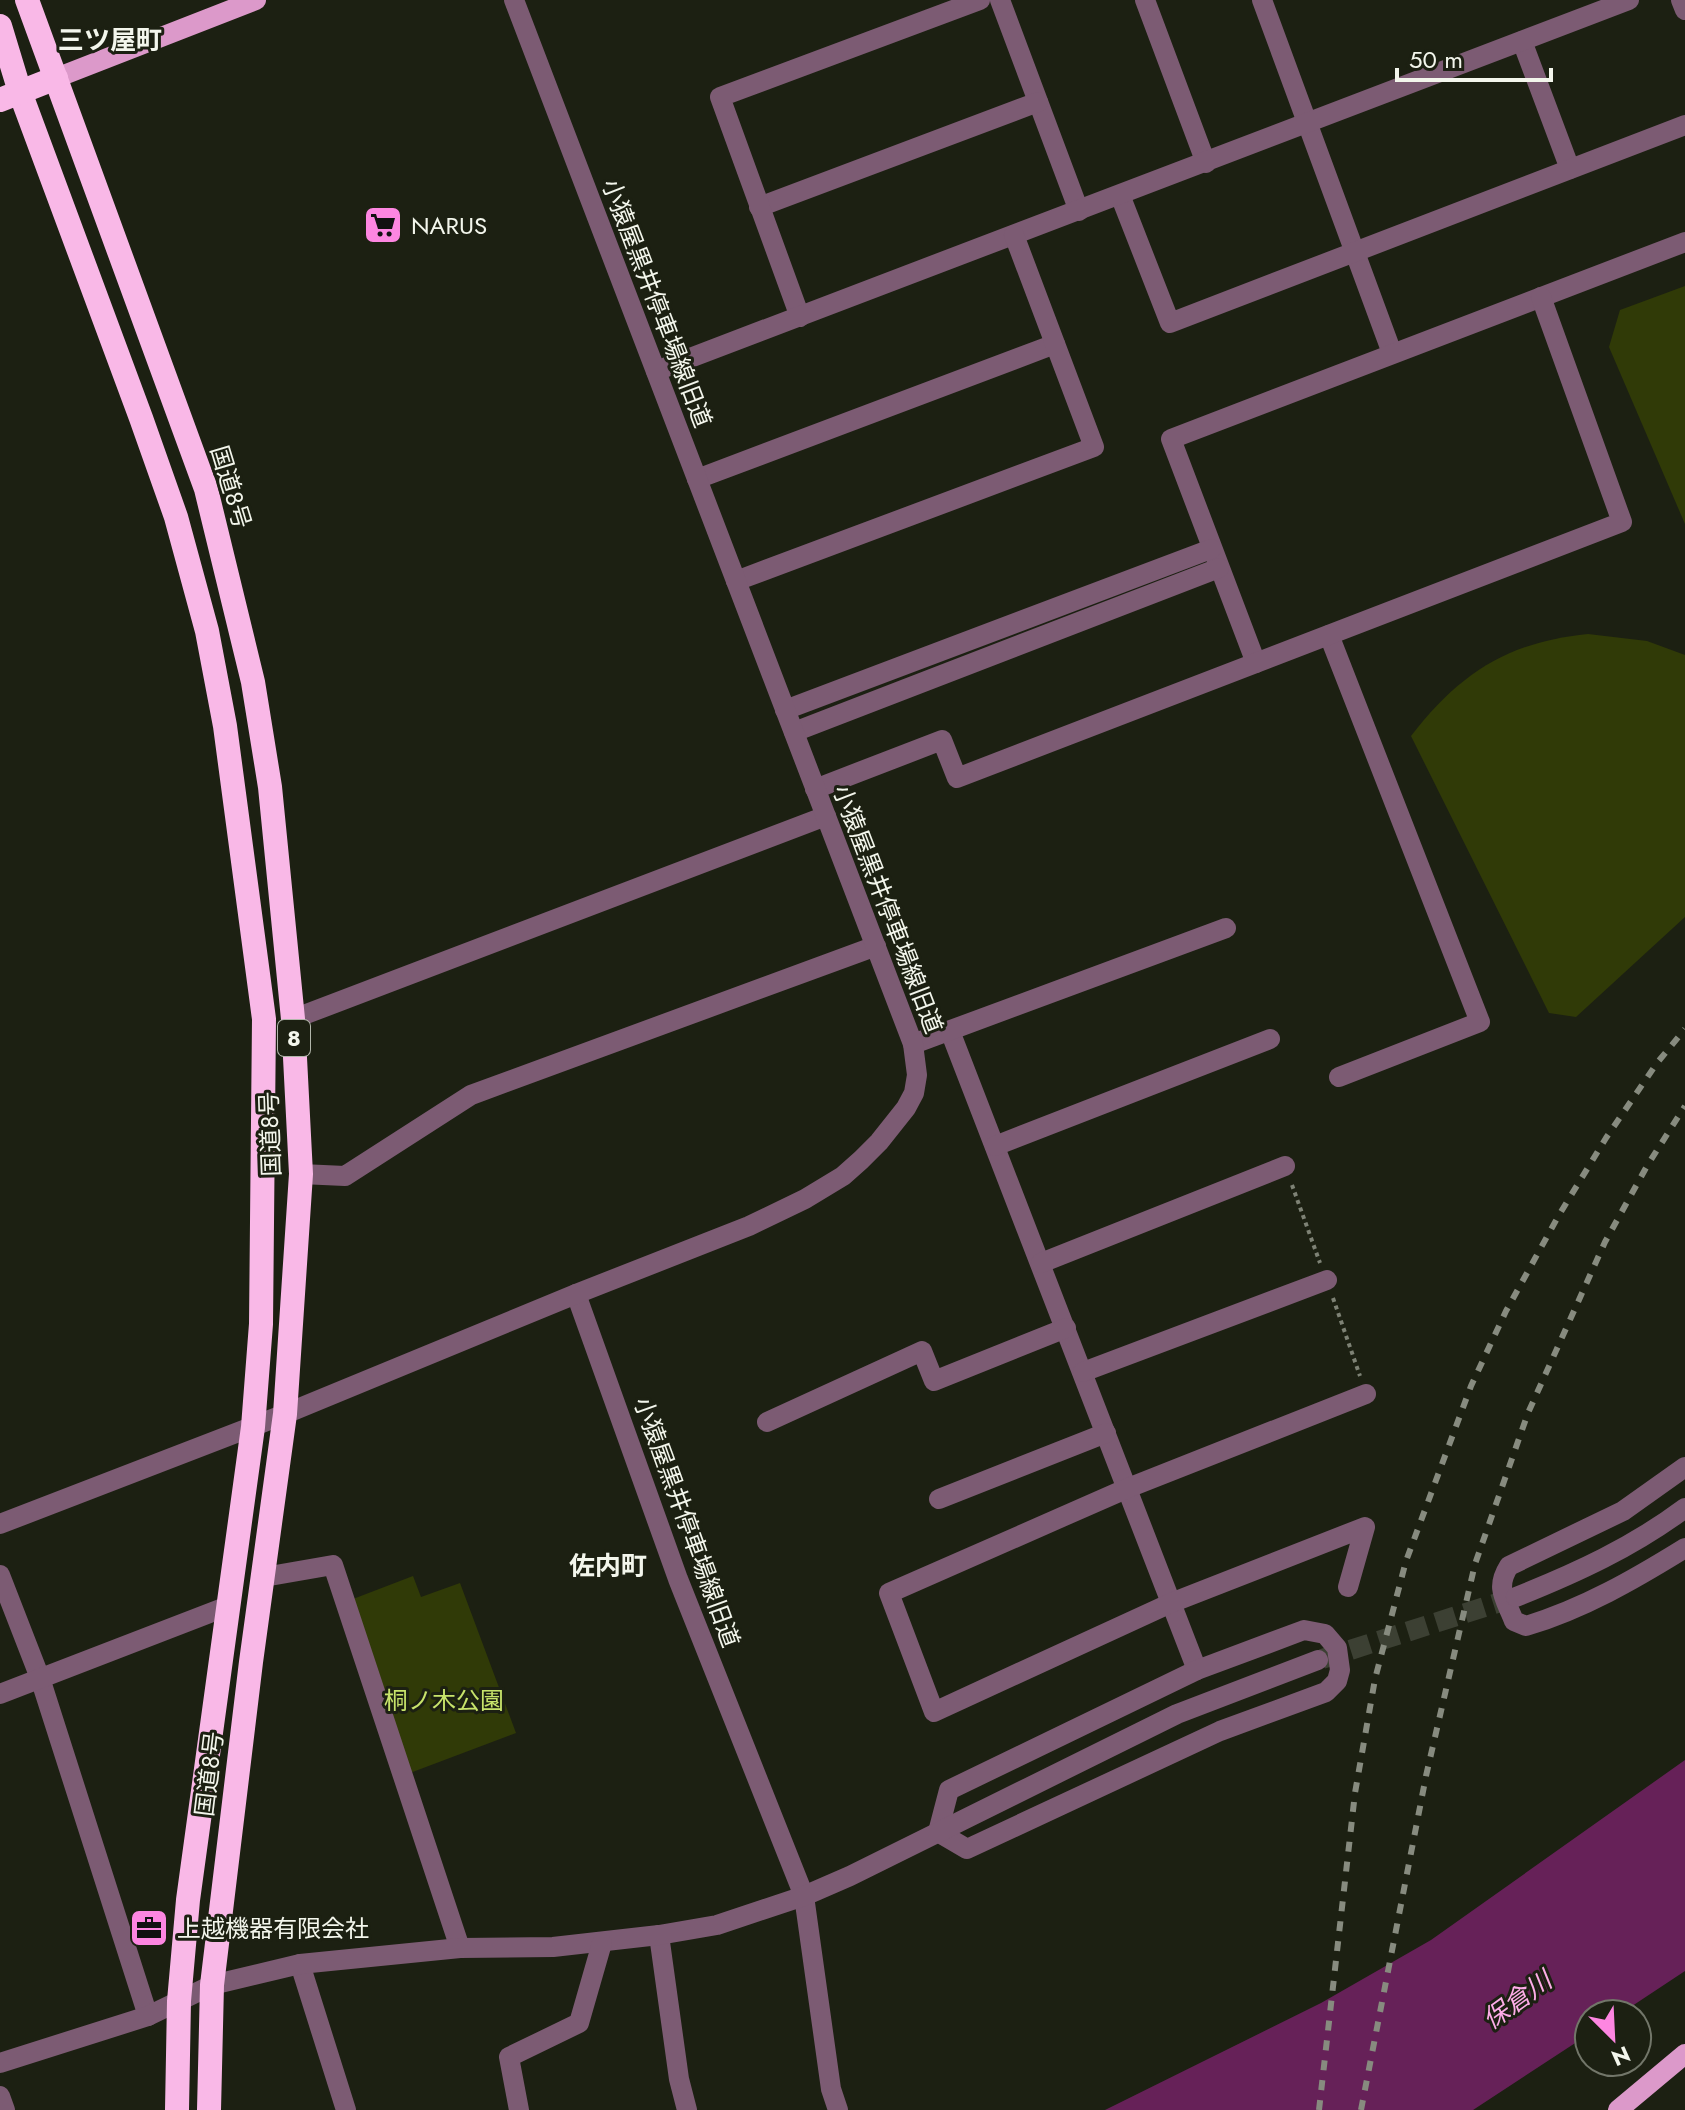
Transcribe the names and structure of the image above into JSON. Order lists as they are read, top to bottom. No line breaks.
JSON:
{"streets":{"highway":["国道8号","8"],"street":["小猿屋黒井停車場線旧道"]},"districts":["三ツ屋町","佐内町"],"water":["保倉川"],"parks":["桐ノ木公園"],"places":{"supermarket":["NARUS"],"office":["上越機器有限会社"]},"scale_bar":"50 m","north":"bottom right"}
